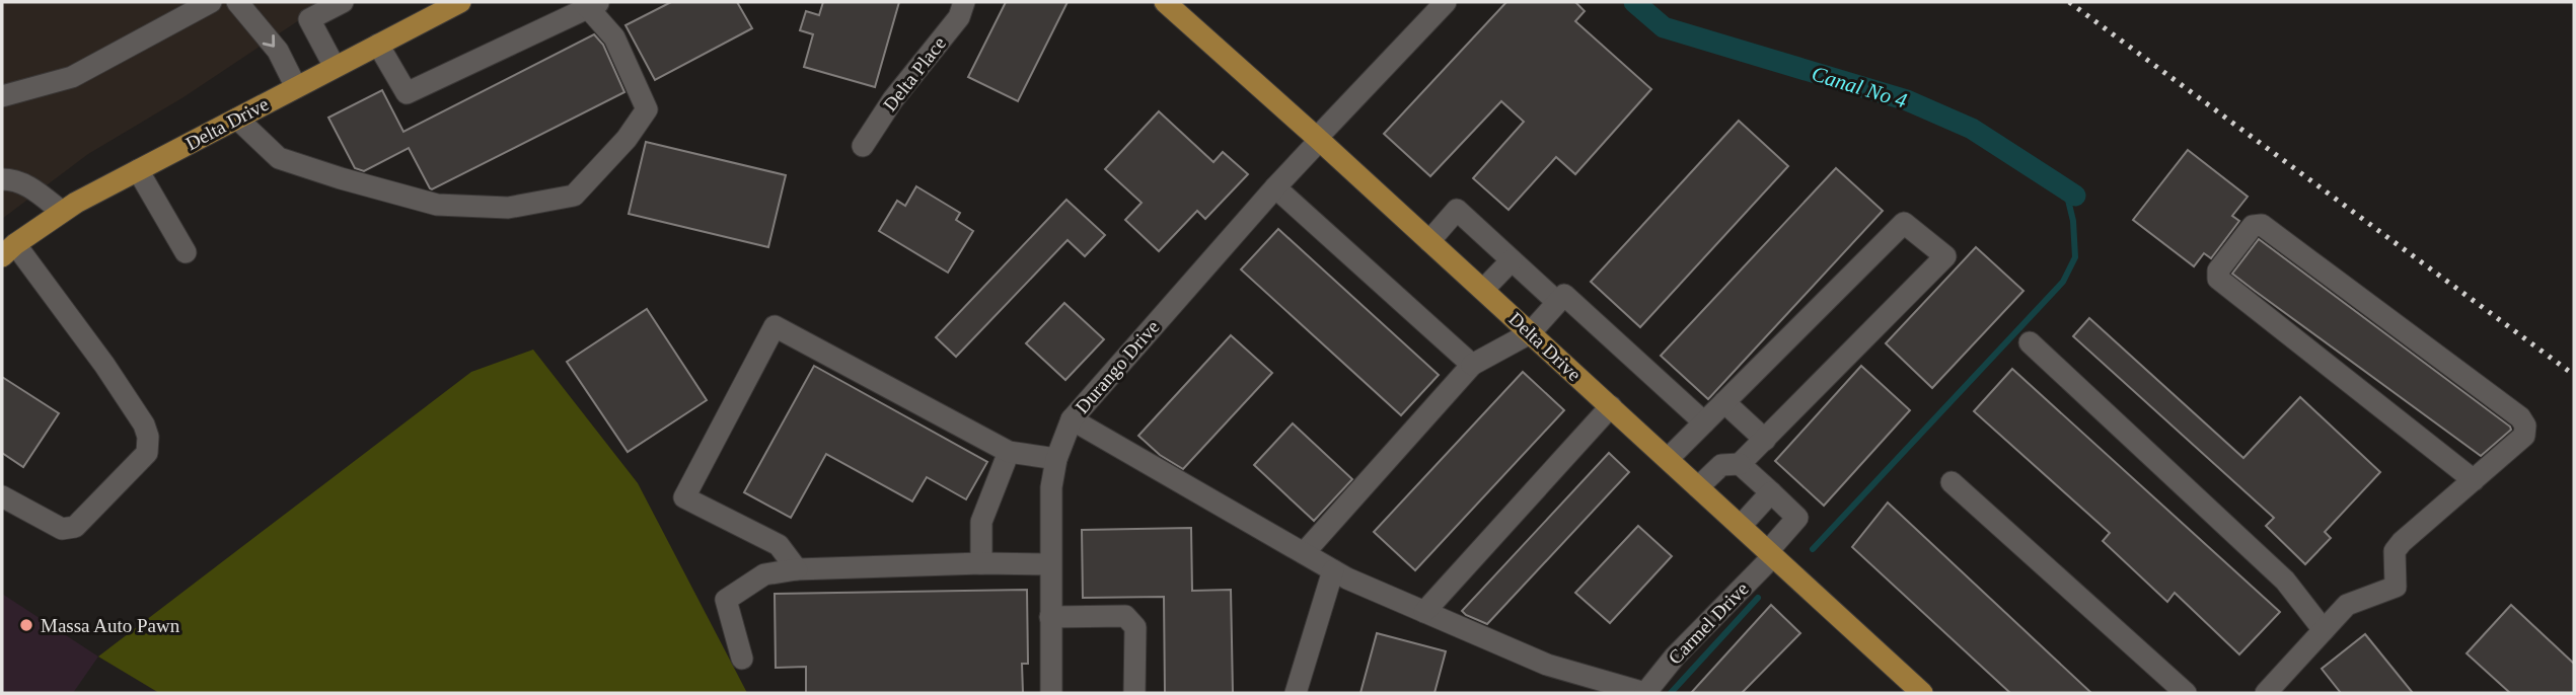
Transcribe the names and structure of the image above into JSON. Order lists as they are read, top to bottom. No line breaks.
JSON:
{"streets":{"main road":["Delta Drive"],"street":["Delta Place","Durango Drive","Carmel Drive"]},"crossings":[["Delta Drive","Durango Drive"],["Delta Drive","Carmel Drive"]],"water":["Canal No 4"],"places":["Massa Auto Pawn"]}
